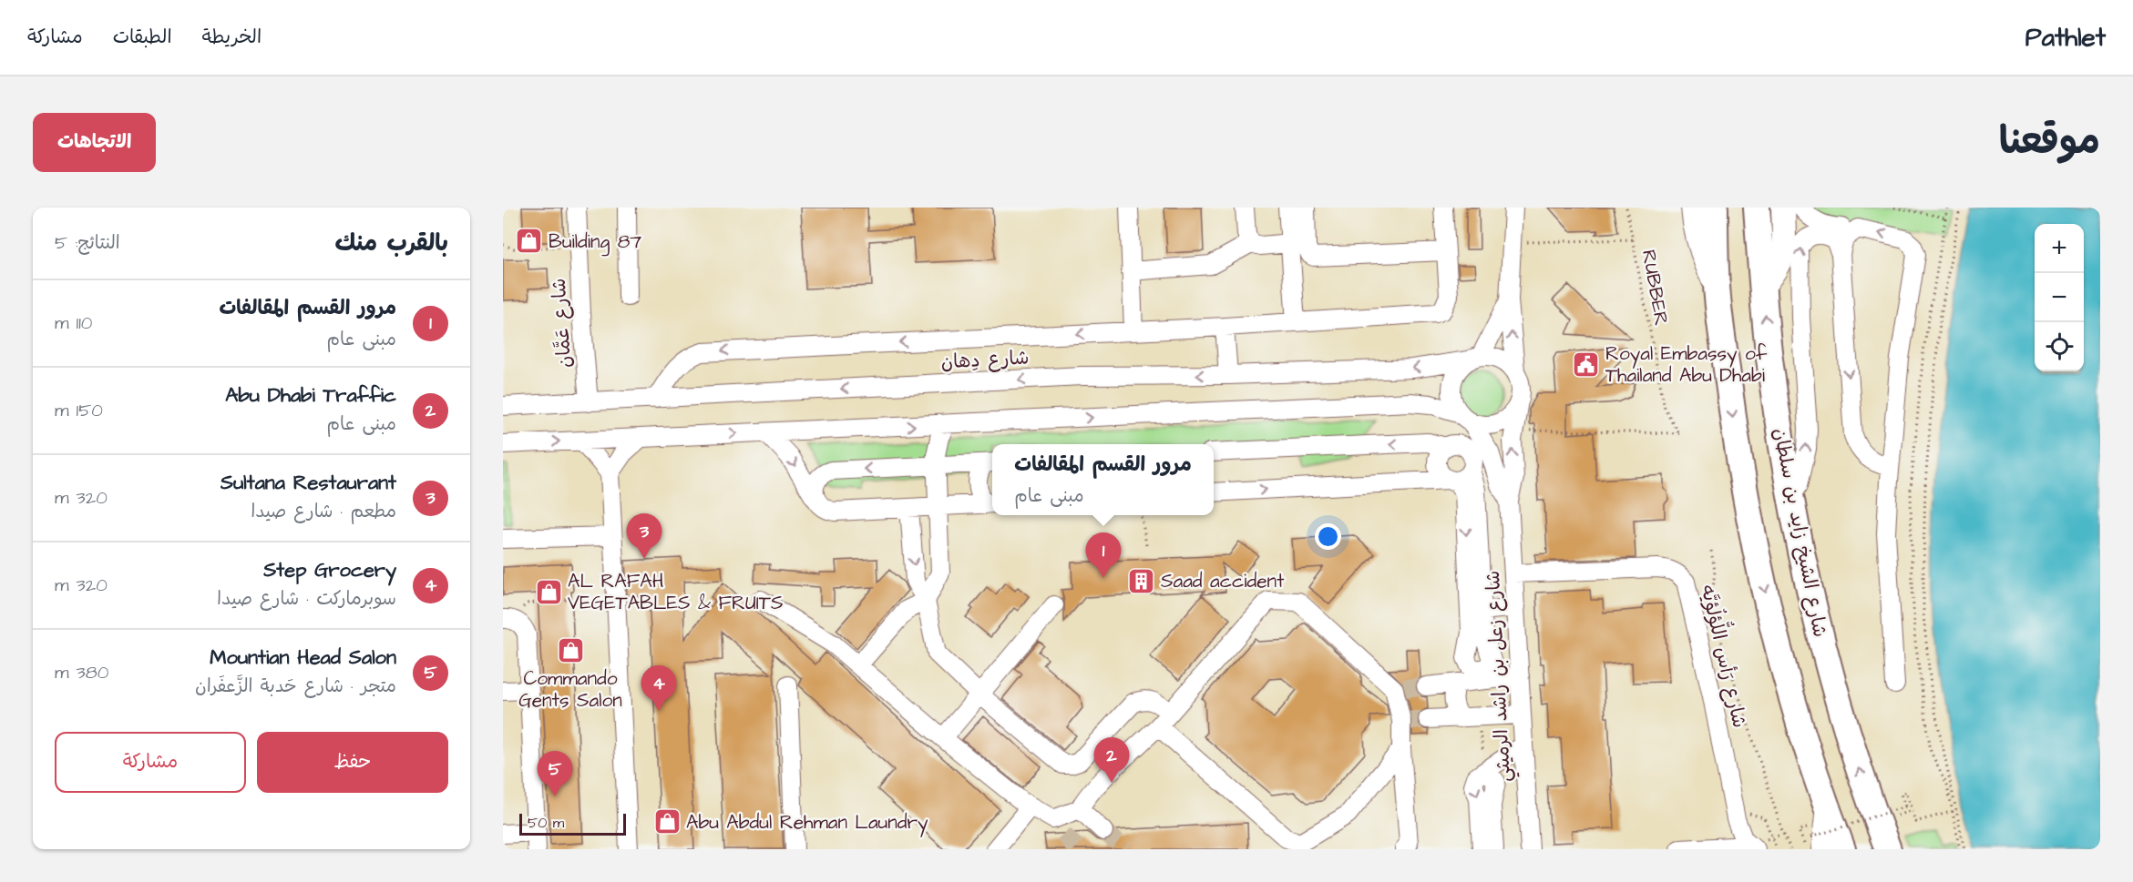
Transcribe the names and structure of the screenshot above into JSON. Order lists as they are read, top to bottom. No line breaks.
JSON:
{"streets":{"highway":["شارع الشيخ زايد بن سلطان"],"street":["شارع عَمَّان","شارع دِهان","شارع رَأس اللُّؤلُؤيَّه","شارع زعل بن راشد الرميثي"],"path":["RUBBER"]},"crossings":[["RUBBER","شارع زعل بن راشد الرميثي"],["شارع عَمَّان","شارع دِهان"],["شارع دِهان","شارع زعل بن راشد الرميثي"],["شارع رَأس اللُّؤلُؤيَّه","شارع زعل بن راشد الرميثي"]],"places":{"shop":["Building 87","AL RAFAH VEGETABLES & FRUITS","Commando Gents Salon","Abu Abdul Rehman Laundry"],"public building":["Royal Embassy of Thailand Abu Dhabi"],"building":["Saad accident"]},"scale_bar":"50 m","page":{"header":"Pathlet","nav":["الخريطة","الطبقات","مشاركة"],"title":"موقعنا","buttons":["الاتجاهات",["حفظ","مشاركة"]],"heading":["بالقرب منك","النتائج: 5"],"map_buttons":["+","−"],"list":[{"mark":"1","name":"مرور القسم المقالفات","note":"مبنى عام","value":"110 m"},{"mark":"2","name":"Abu Dhabi Traffic","note":"مبنى عام","value":"150 m"},{"mark":"3","name":"Sultana Restaurant","note":"مطعم · شارع صيدا","value":"320 m"},{"mark":"4","name":"Step Grocery","note":"سوبرماركت · شارع صيدا","value":"320 m"},{"mark":"5","name":"Mountian Head Salon","note":"متجر · شارع حَدبة الزَّعفَران","value":"380 m"}],"popup":["مرور القسم المقالفات","مبنى عام"],"pins":["3","1","4","2","5"],"scale":"50 m"}}
